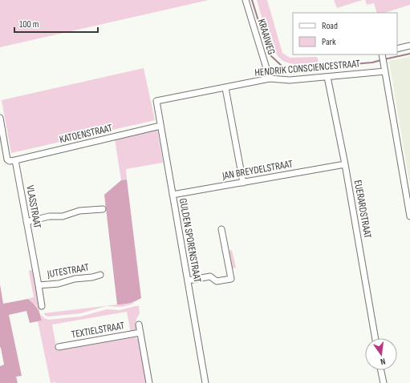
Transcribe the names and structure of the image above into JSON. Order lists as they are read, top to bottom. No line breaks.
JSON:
{"streets":{"street":["KRAAIWEG","HENDRIK CONSCIENCESTRAAT","KATOENSTRAAT","JAN BREYDELSTRAAT","VLASSTRAAT","EUERARDSTRAAT","GULDEN SPORENSTRAAT","JUTESTRAAT","TEXTIELSTRAAT"]},"crossings":[["KRAAIWEG","HENDRIK CONSCIENCESTRAAT"],["HENDRIK CONSCIENCESTRAAT","EUERARDSTRAAT"],["HENDRIK CONSCIENCESTRAAT","GULDEN SPORENSTRAAT"],["KATOENSTRAAT","VLASSTRAAT"],["KATOENSTRAAT","GULDEN SPORENSTRAAT"],["JAN BREYDELSTRAAT","EUERARDSTRAAT"],["JAN BREYDELSTRAAT","GULDEN SPORENSTRAAT"],["VLASSTRAAT","JUTESTRAAT"]],"legend":["Road","Park"],"scale_bar":"100 m","north":"bottom"}
